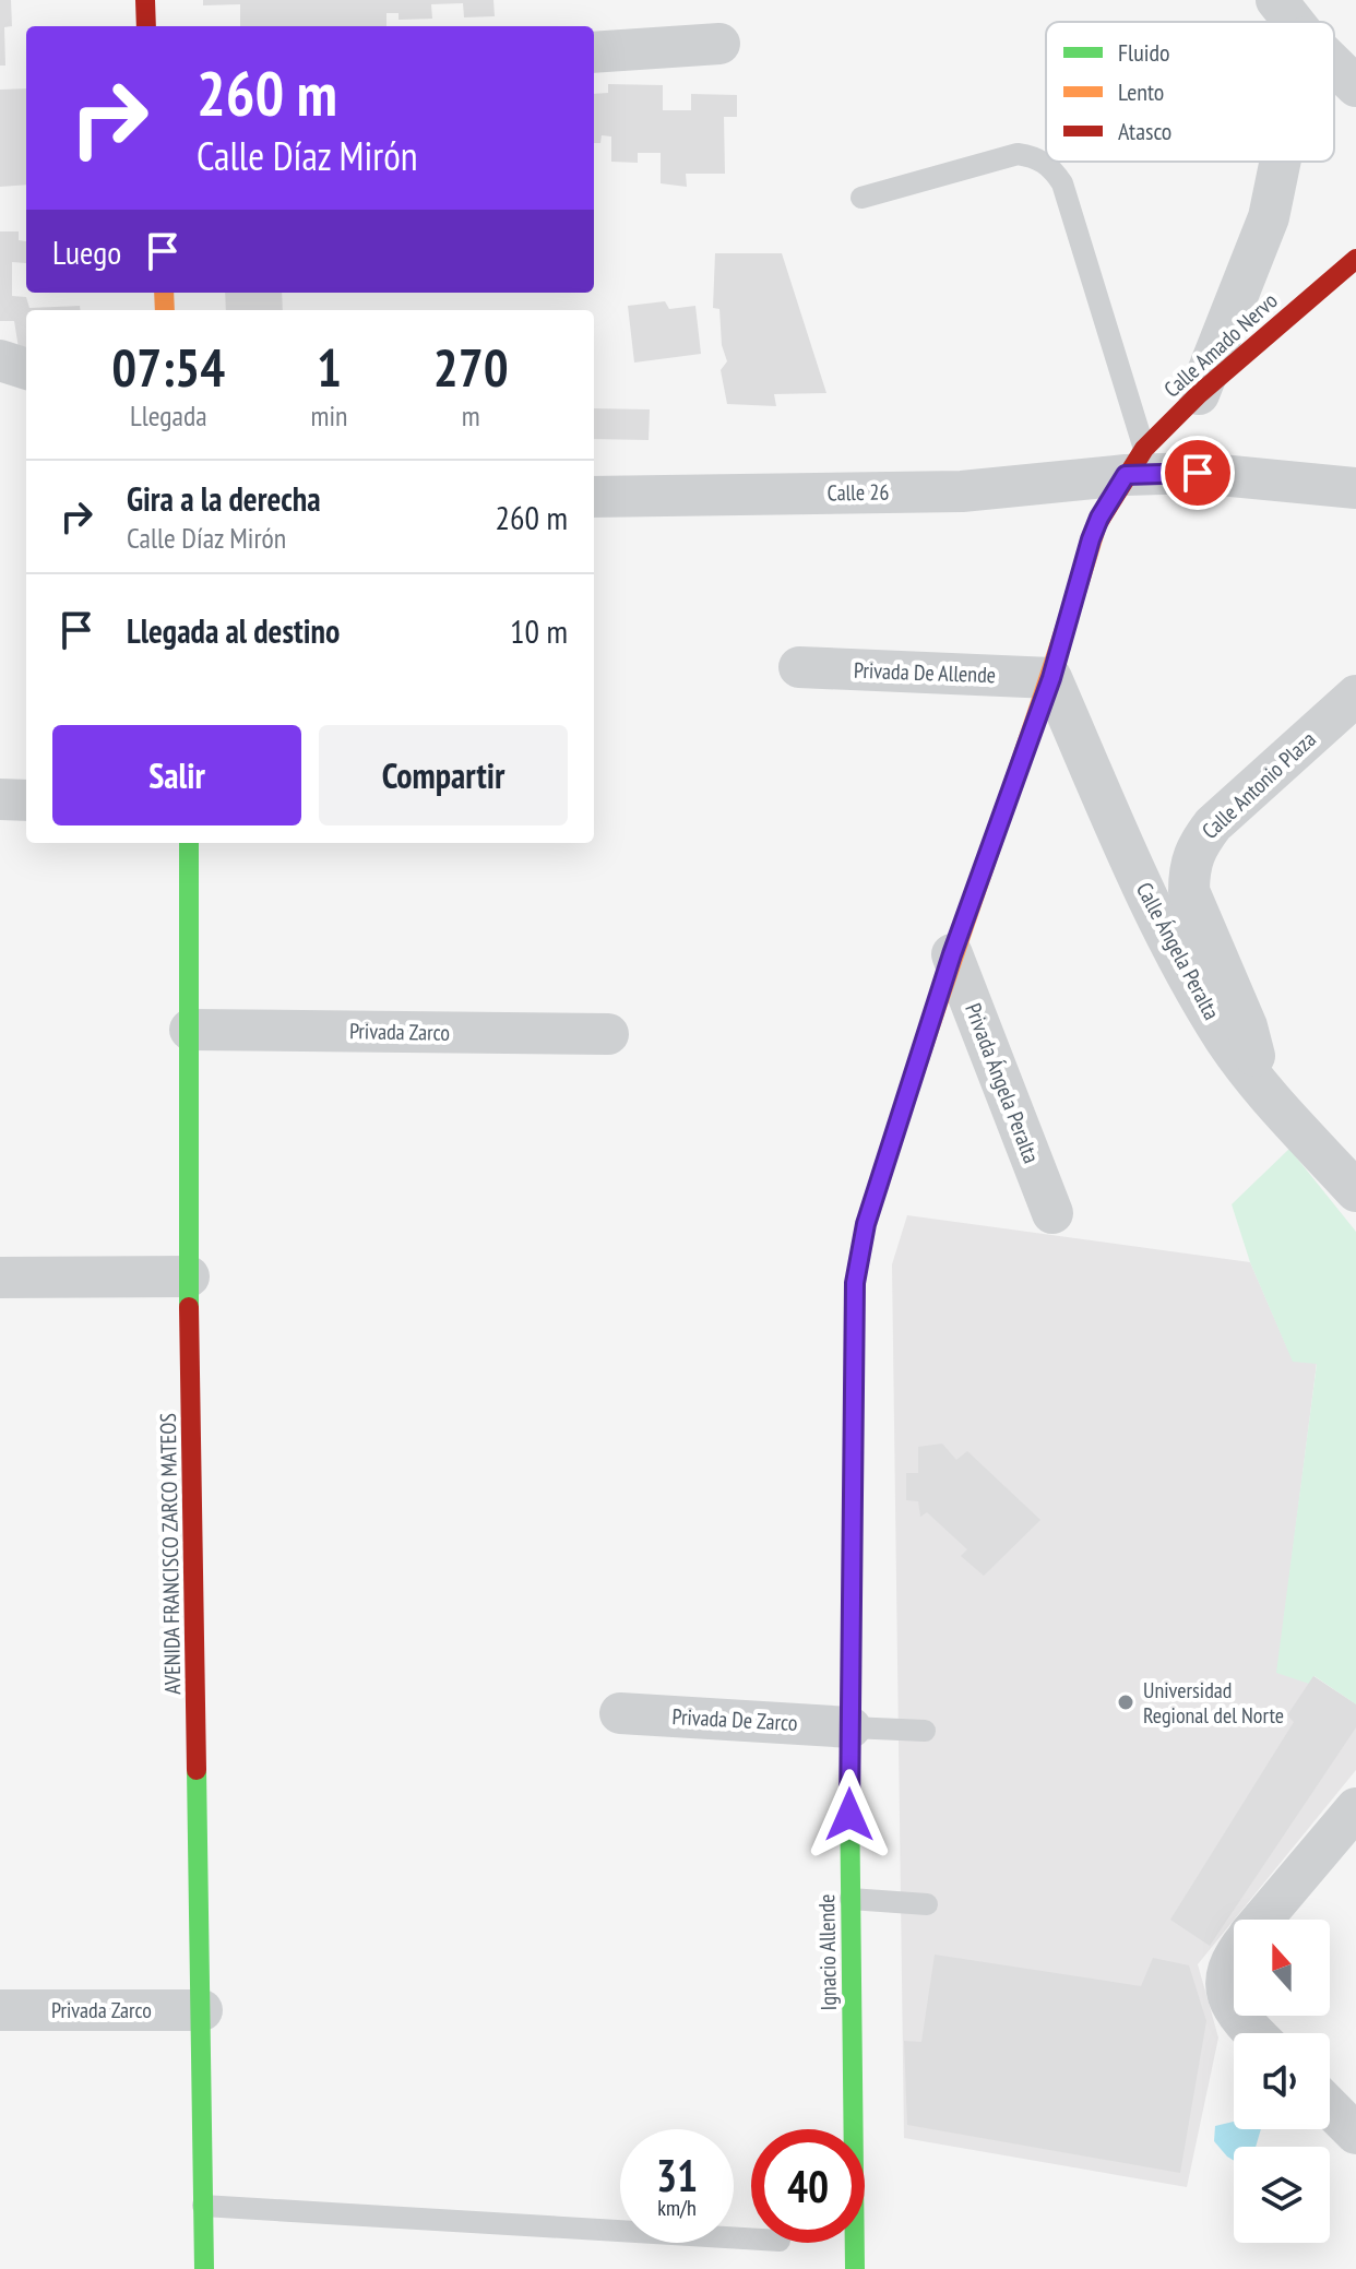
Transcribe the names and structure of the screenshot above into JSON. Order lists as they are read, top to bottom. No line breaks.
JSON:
{"streets":{"street":["Calle Amado Nervo","Calle 26","Privada De Allende","Calle Antonio Plaza","Calle Ángela Peralta","Privada Zarco","Privada Ángela Peralta","AVENIDA FRANCISCO ZARCO MATEOS","Privada De Zarco","Ignacio Allende"]},"crossings":[["Calle Amado Nervo","Calle 26"],["Calle Amado Nervo","Ignacio Allende"],["Calle 26","Ignacio Allende"],["Privada De Allende","Calle Ángela Peralta"],["Privada De Allende","Ignacio Allende"],["Calle Antonio Plaza","Calle Ángela Peralta"],["Calle Ángela Peralta","Ignacio Allende"],["Privada Zarco","AVENIDA FRANCISCO ZARCO MATEOS"],["Privada Ángela Peralta","Ignacio Allende"],["Privada De Zarco","Ignacio Allende"]],"places":["Universidad Regional del Norte"],"legend":["Fluido","Lento","Atasco"],"north":"top","page":{"turn":["260 m","Calle Díaz Mirón"],"then":"Luego","eta":["07:54","Llegada","1","min","270","m"],"list":[{"name":"Gira a la derecha","note":"Calle Díaz Mirón","value":"260 m"},{"name":"Llegada al destino","value":"10 m"}],"buttons":["Salir","Compartir"],"speed":"31 km/h","limit":"40"}}
